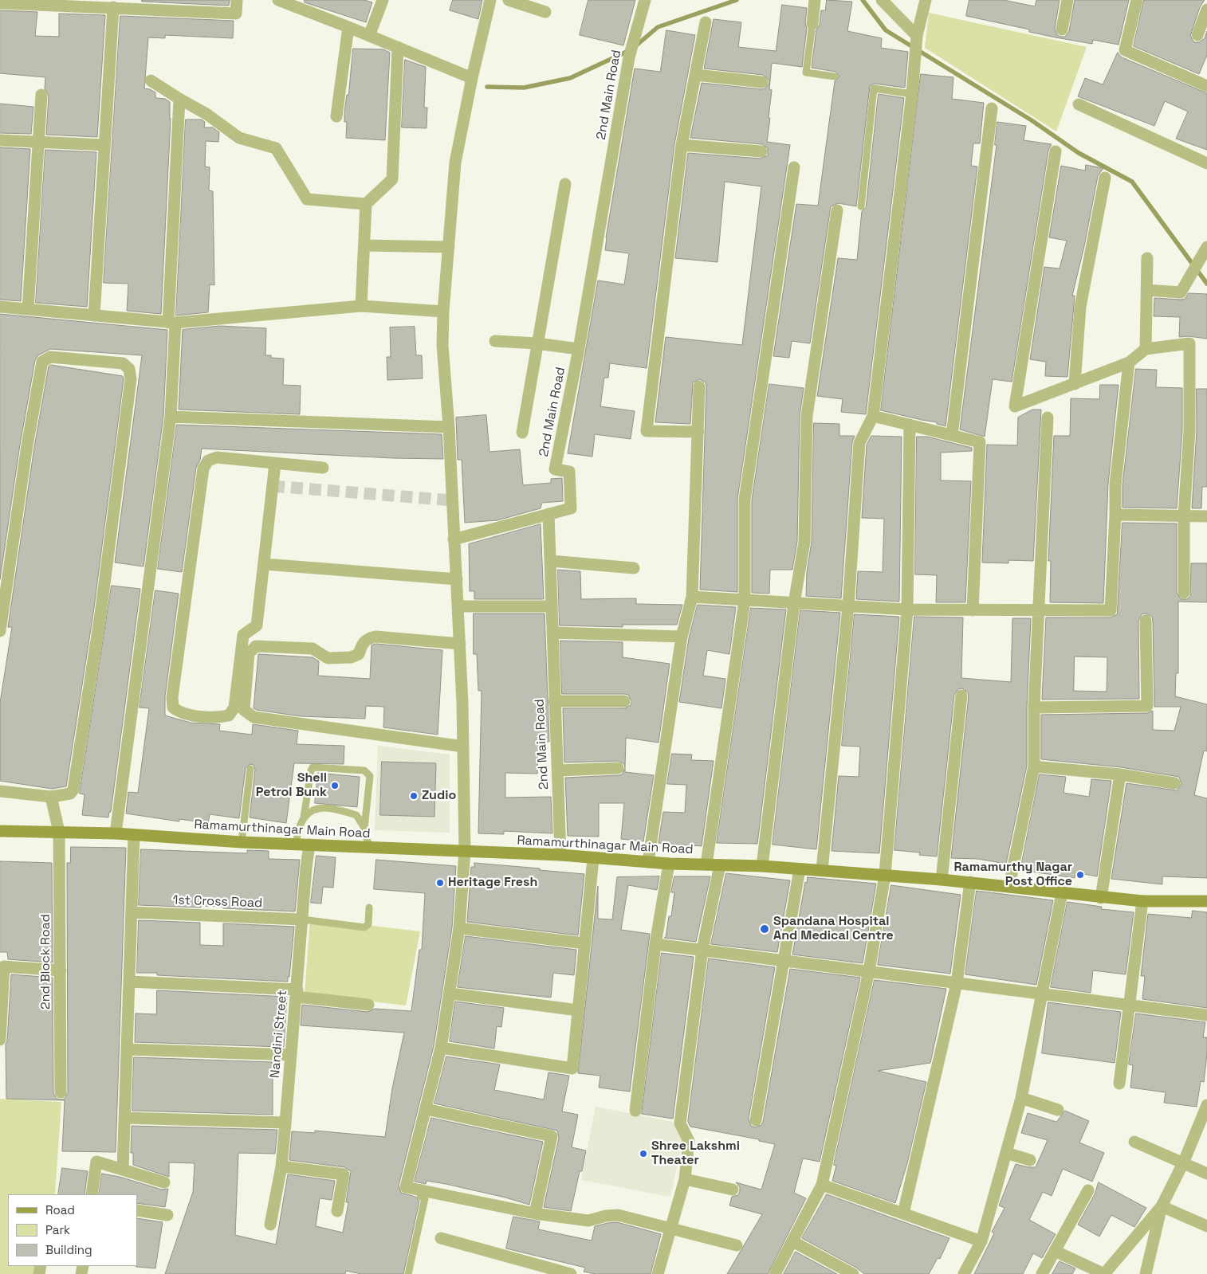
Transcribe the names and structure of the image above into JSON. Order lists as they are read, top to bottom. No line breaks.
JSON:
{"streets":{"main road":["Ramamurthinagar Main Road"],"street":["2nd Main Road","1st Cross Road","2nd Block Road","Nandini Street"]},"crossings":[["2nd Main Road","Ramamurthinagar Main Road"],["Ramamurthinagar Main Road","2nd Block Road"],["Ramamurthinagar Main Road","Nandini Street"],["1st Cross Road","Nandini Street"]],"places":["Shell Petrol Bunk","Zudio","Ramamurthy Nagar Post Office","Heritage Fresh","Spandana Hospital And Medical Centre","Shree Lakshmi Theater"],"legend":["Road","Park","Building"]}
